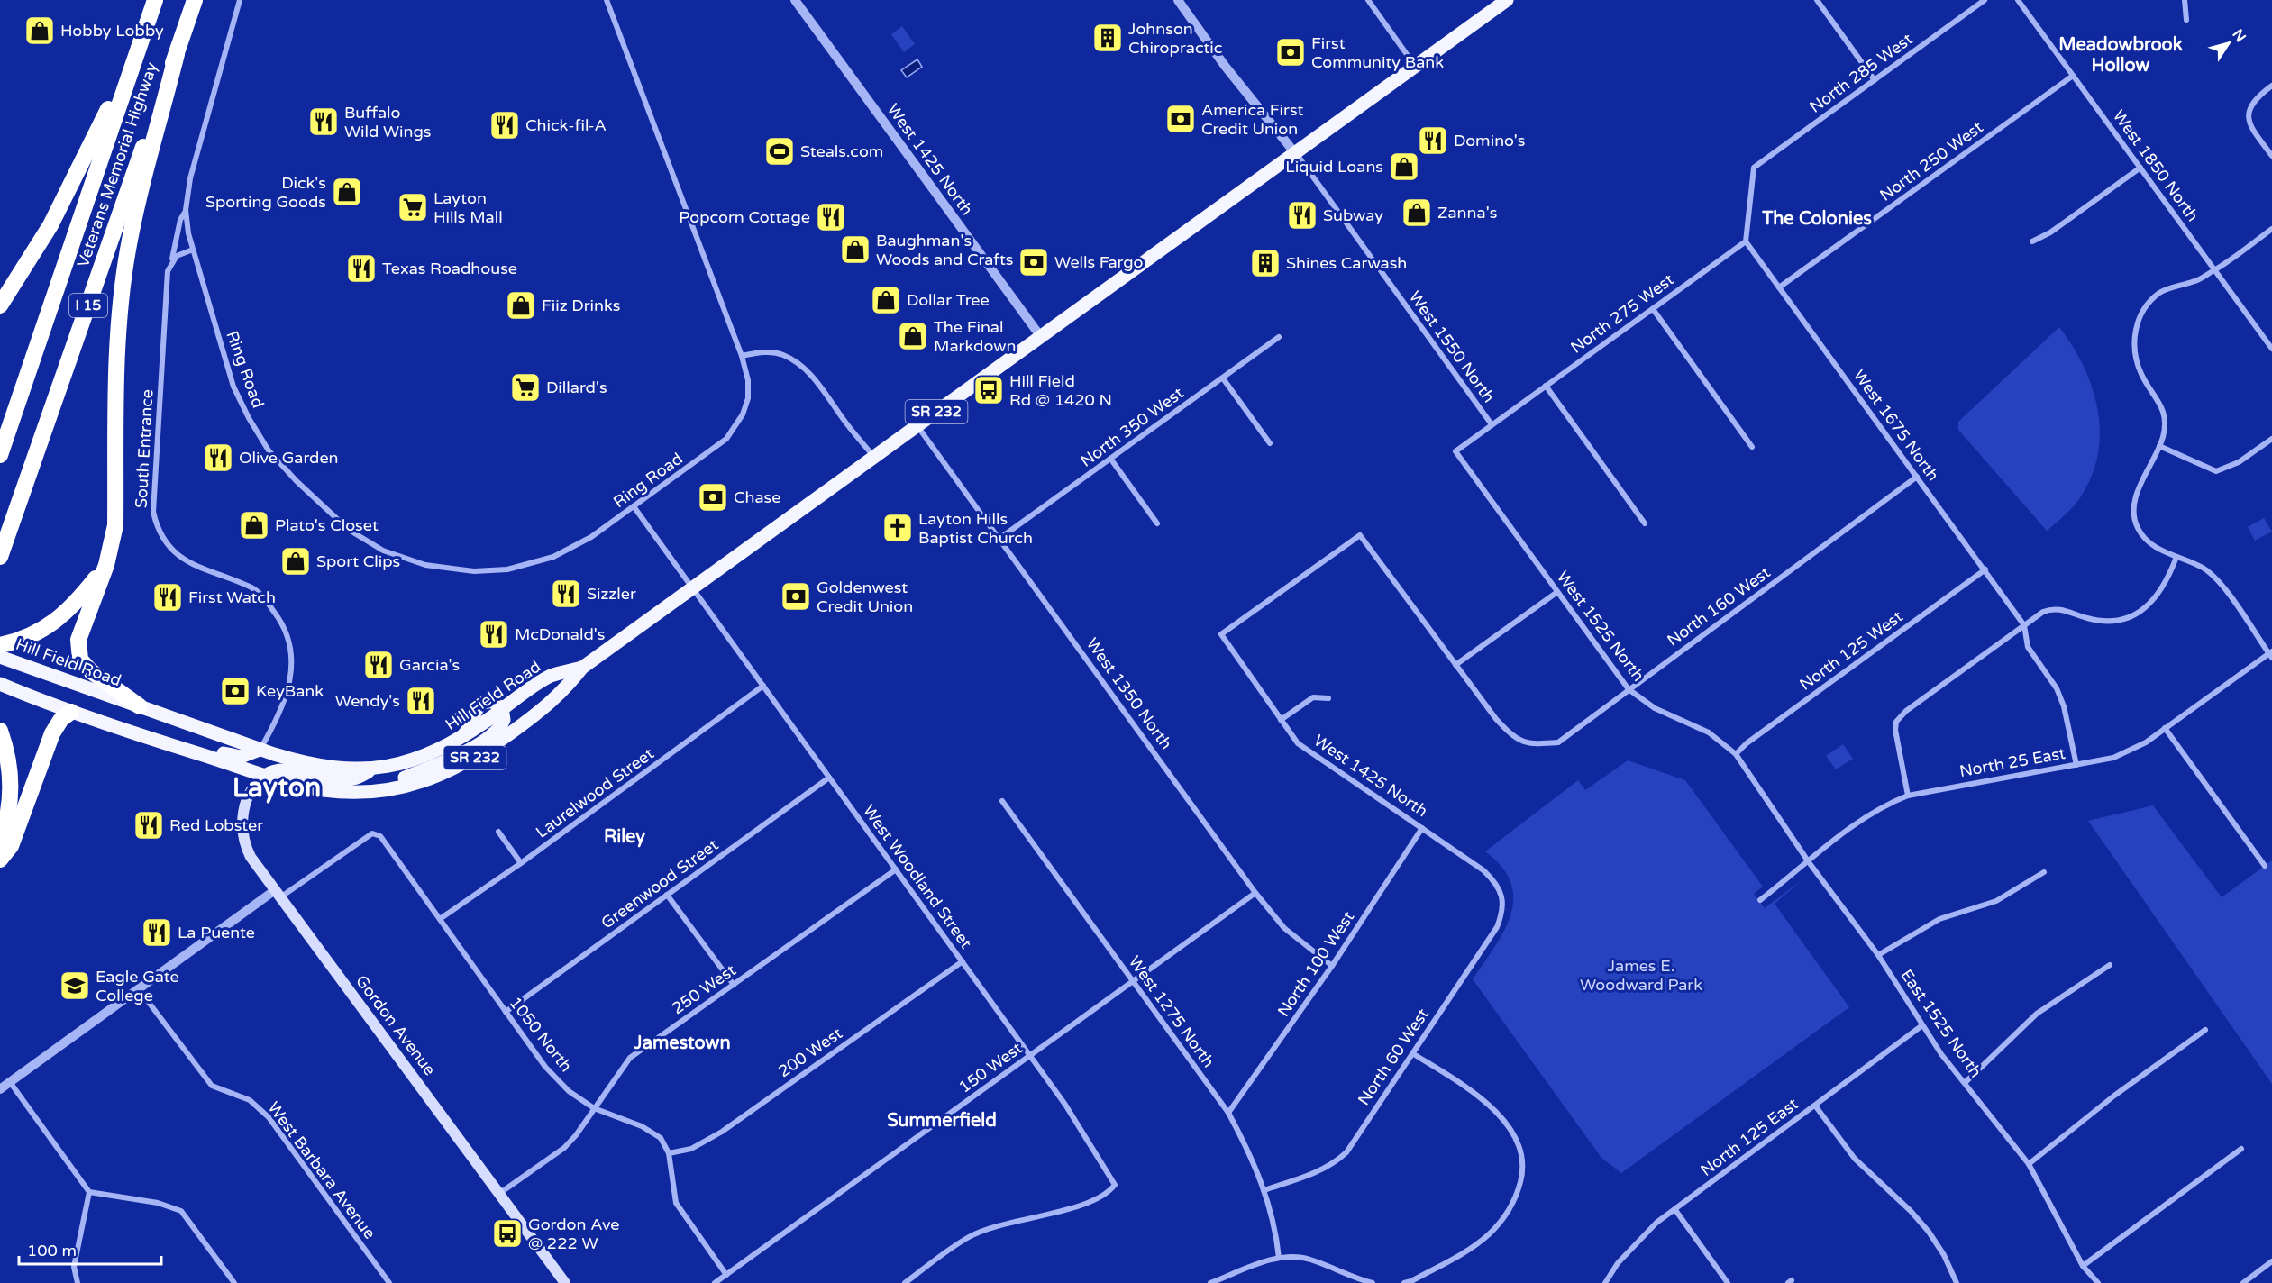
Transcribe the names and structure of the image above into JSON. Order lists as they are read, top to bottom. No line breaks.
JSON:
{"streets":{"highway":["Veterans Memorial Highway","I 15"],"main road":["SR 232","Hill Field Road","Gordon Avenue"],"street":["North 285 West","West 1425 North","North 250 West","West 1850 North","North 275 West","West 1550 North","Ring Road","West 1675 North","North 350 West","South Entrance","North 160 West","West 1525 North","North 125 West","West 1350 North","North 25 East","Laurelwood Street","West Woodland Street","Greenwood Street","North 100 West","250 West","West 1275 North","East 1525 North","1050 North","200 West","North 60 West","150 West","North 125 East","West Barbara Avenue"]},"crossings":[["North 285 West","North 275 West"],["North 285 West","West 1675 North"],["West 1425 North","SR 232"],["West 1425 North","North 160 West"],["West 1425 North","North 100 West"],["West 1425 North","North 60 West"],["North 250 West","West 1850 North"],["North 250 West","West 1675 North"],["North 275 West","West 1550 North"],["North 275 West","West 1675 North"],["North 275 West","West 1525 North"],["West 1550 North","SR 232"],["Ring Road","South Entrance"],["Ring Road","West Woodland Street"],["SR 232","Hill Field Road"],["SR 232","West 1350 North"],["SR 232","West Woodland Street"],["SR 232","Gordon Avenue"],["West 1675 North","North 160 West"],["West 1675 North","North 125 West"],["North 350 West","West 1350 North"],["South Entrance","Hill Field Road"],["North 160 West","West 1525 North"],["West 1525 North","North 125 West"],["West 1525 North","East 1525 North"],["West 1350 North","North 100 West"],["West 1350 North","150 West"],["North 25 East","East 1525 North"],["Laurelwood Street","West Woodland Street"],["Laurelwood Street","1050 North"],["West Woodland Street","Greenwood Street"],["West Woodland Street","250 West"],["West Woodland Street","200 West"],["West Woodland Street","150 West"],["Greenwood Street","1050 North"],["North 100 West","West 1275 North"],["250 West","Gordon Avenue"],["250 West","1050 North"],["West 1275 North","North 60 West"],["West 1275 North","150 West"],["East 1525 North","North 125 East"],["Gordon Avenue","1050 North"],["1050 North","200 West"]],"districts":["Meadowbrook Hollow","The Colonies","Layton","Riley","Jamestown","Summerfield"],"parks":["James E. Woodward Park"],"places":{"shop":["Hobby Lobby","Liquid Loans","Dick's Sporting Goods","Zanna's","Baughman's Woods and Crafts","Dollar Tree","Fiiz Drinks","The Final Markdown","Plato's Closet","Sport Clips"],"building":["Johnson Chiropractic","Shines Carwash"],"bank":["First Community Bank","America First Credit Union","Wells Fargo","Chase","Goldenwest Credit Union","KeyBank"],"restaurant":["Buffalo Wild Wings","Chick-fil-A","Domino's","Subway","Popcorn Cottage","Texas Roadhouse","Olive Garden","Sizzler","First Watch","McDonald's","Garcia's","Wendy's","Red Lobster","La Puente"],"sports":["Steals.com"],"supermarket":["Layton Hills Mall","Dillard's"],"bus stop":["Hill Field Rd @ 1420 N","Gordon Ave @ 222 W"],"church":["Layton Hills Baptist Church"],"school or university":["Eagle Gate College"]},"scale_bar":"100 m","north":"top right"}
